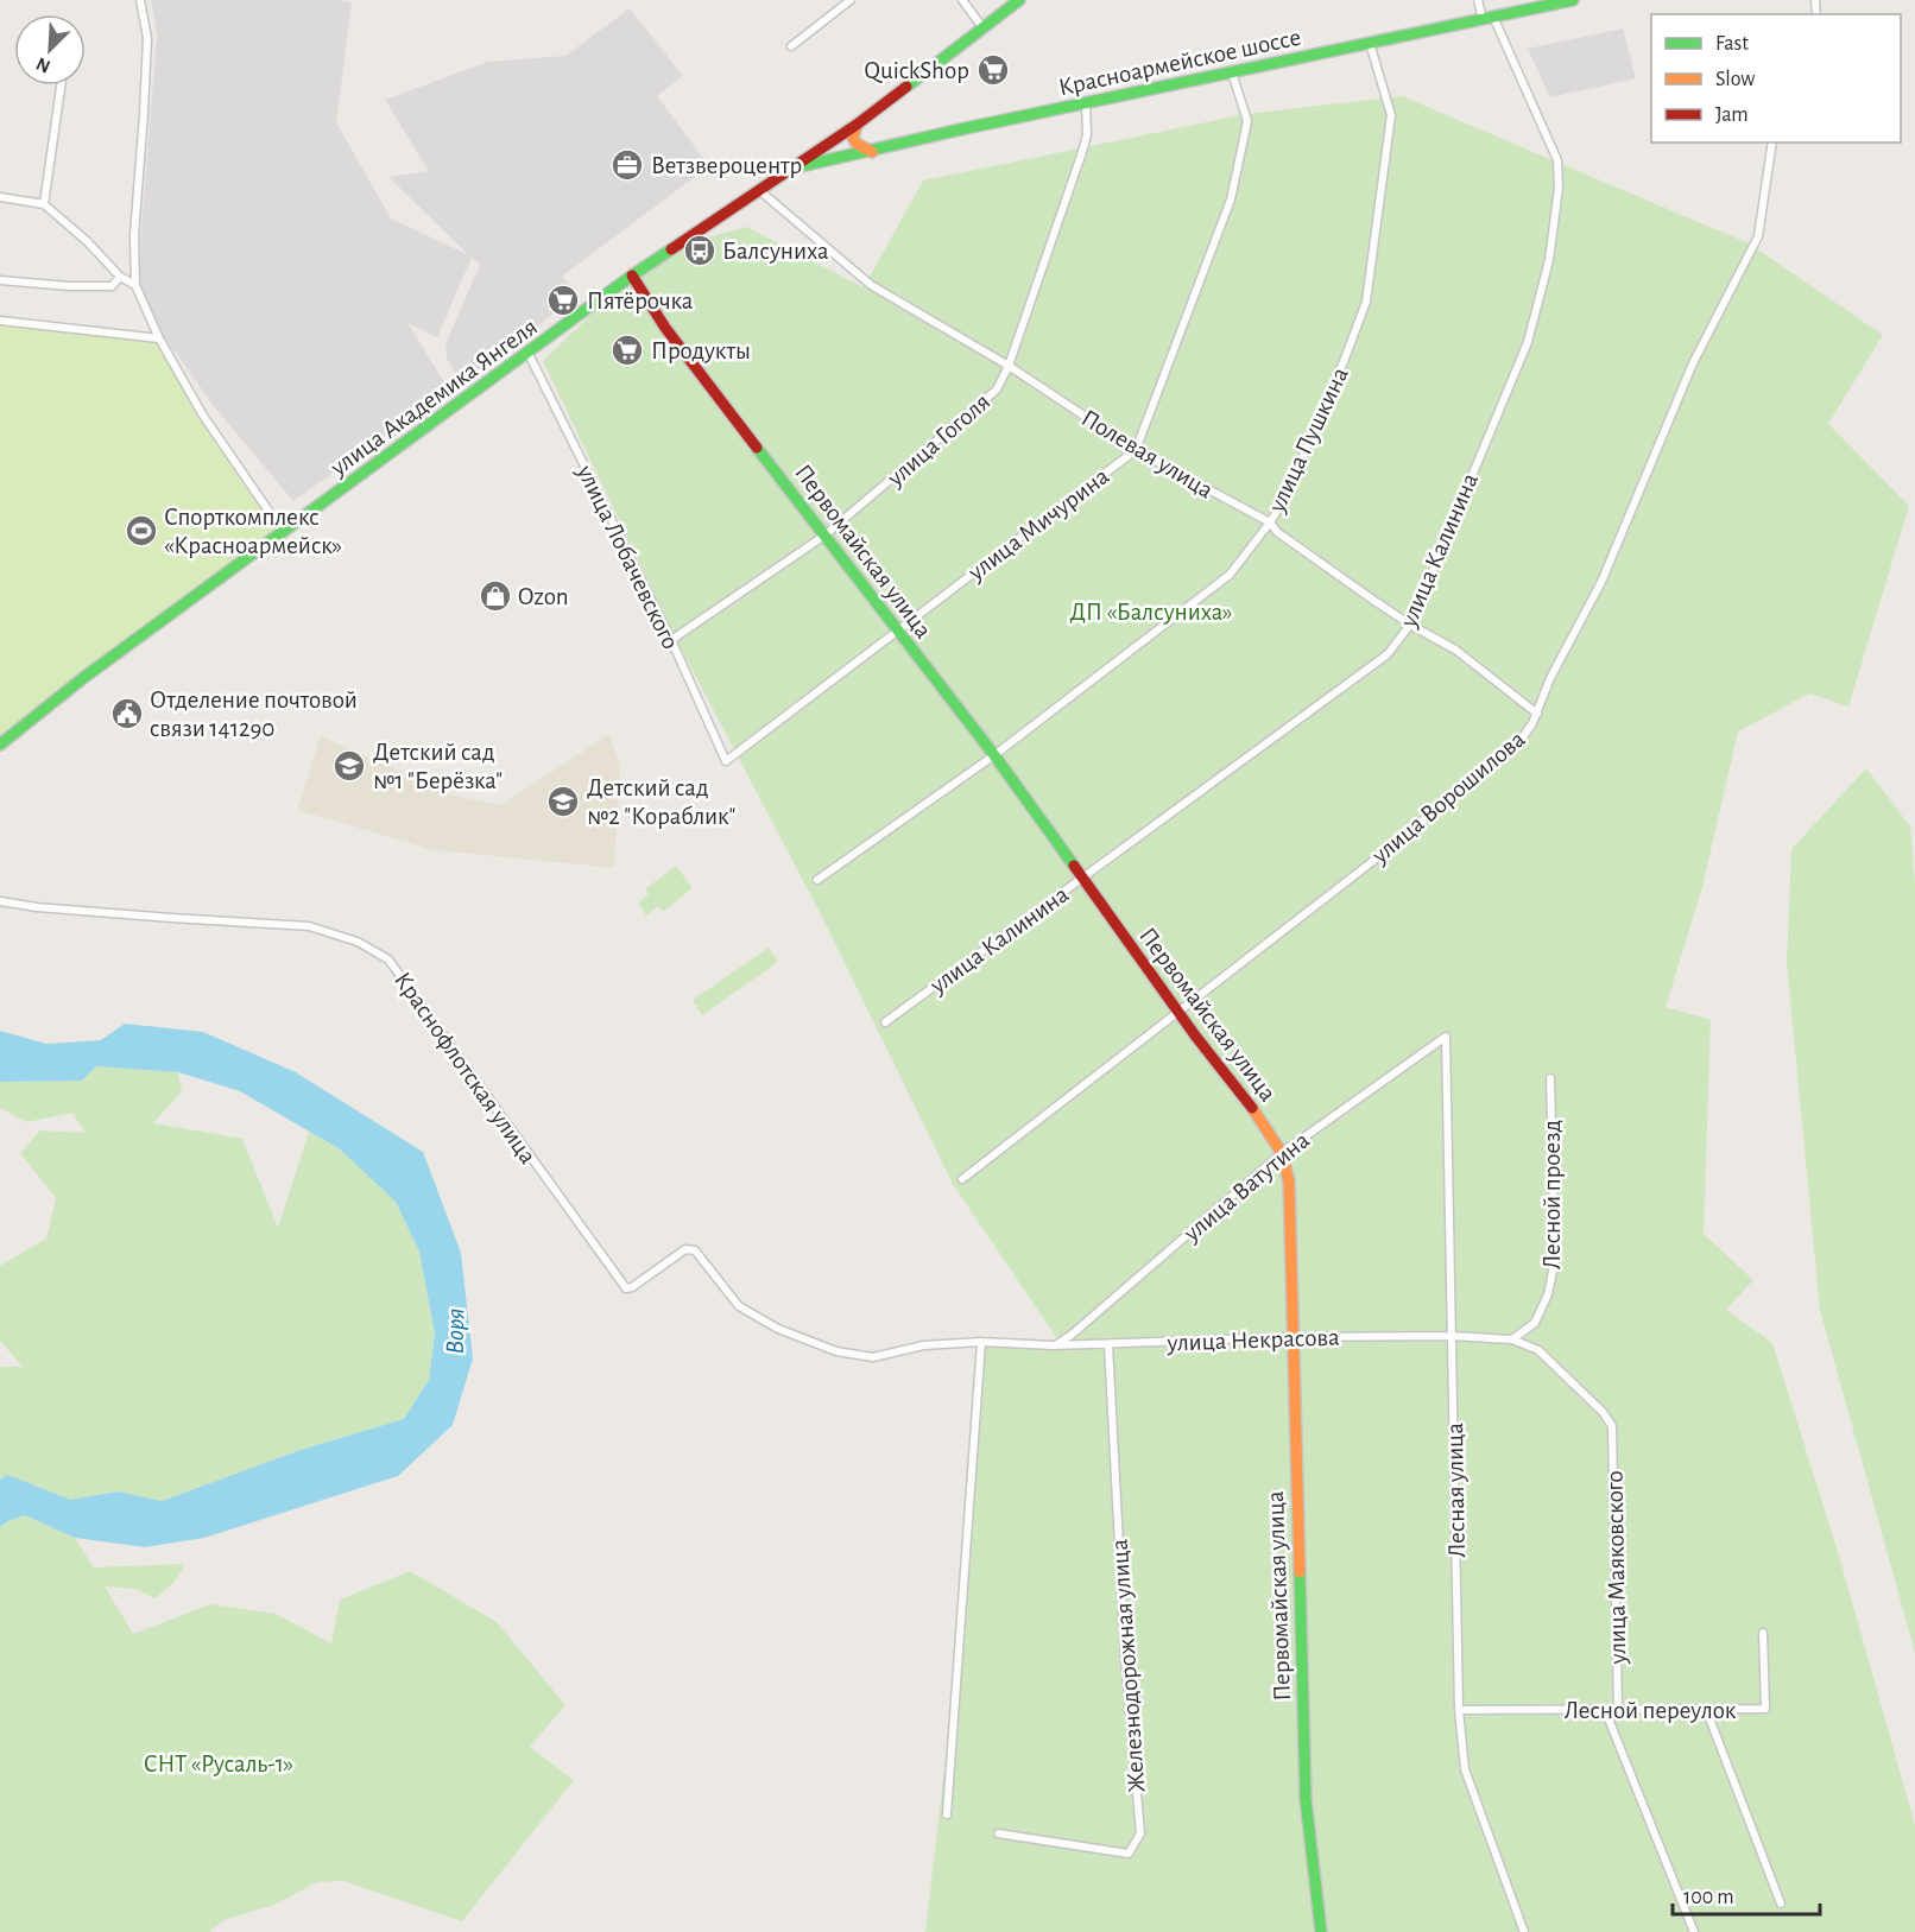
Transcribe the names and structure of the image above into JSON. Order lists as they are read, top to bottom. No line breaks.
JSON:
{"streets":{"street":["Красноармейское шоссе","улица Академика Янгеля","улица Гоголя","улица Пушкина","Полевая улица","улица Мичурина","улица Калинина","Первомайская улица","улица Лобачевского","улица Ворошилова","Краснофлотская улица","улица Ватутина","Лесной проезд","улица Некрасова","Лесная улица","улица Маяковского","Железнодорожная улица","Лесной переулок"]},"crossings":[["Красноармейское шоссе","улица Академика Янгеля"],["Красноармейское шоссе","улица Гоголя"],["Красноармейское шоссе","улица Пушкина"],["Красноармейское шоссе","улица Мичурина"],["Красноармейское шоссе","улица Калинина"],["улица Академика Янгеля","Полевая улица"],["улица Академика Янгеля","Первомайская улица"],["улица Академика Янгеля","улица Лобачевского"],["улица Гоголя","Полевая улица"],["улица Гоголя","Первомайская улица"],["улица Гоголя","улица Лобачевского"],["улица Пушкина","Полевая улица"],["улица Пушкина","Первомайская улица"],["Полевая улица","улица Мичурина"],["Полевая улица","улица Калинина"],["Полевая улица","улица Ворошилова"],["улица Мичурина","Первомайская улица"],["улица Мичурина","улица Лобачевского"],["улица Калинина","Первомайская улица"],["Первомайская улица","улица Ворошилова"],["Первомайская улица","улица Ватутина"],["Первомайская улица","улица Некрасова"],["Краснофлотская улица","улица Некрасова"],["улица Ватутина","улица Некрасова"],["улица Ватутина","Лесная улица"],["Лесной проезд","улица Некрасова"],["Лесной проезд","улица Маяковского"],["улица Некрасова","Лесная улица"],["улица Некрасова","улица Маяковского"],["улица Некрасова","Железнодорожная улица"],["Лесная улица","Лесной переулок"],["улица Маяковского","Лесной переулок"]],"water":["Воря"],"parks":["ДП «Балсуниха»","СНТ «Русаль-1»"],"places":{"supermarket":["QuickShop","Пятёрочка","Продукты"],"office":["Ветзвероцентр"],"bus stop":["Балсуниха"],"sports":["Спорткомплекс «Красноармейск»"],"shop":["Ozon"],"public building":["Отделение почтовой связи 141290"],"school or university":["Детский сад №1 \"Берёзка\"","Детский сад №2 \"Кораблик\""]},"legend":["Fast","Slow","Jam"],"scale_bar":"100 m","north":"bottom left"}
